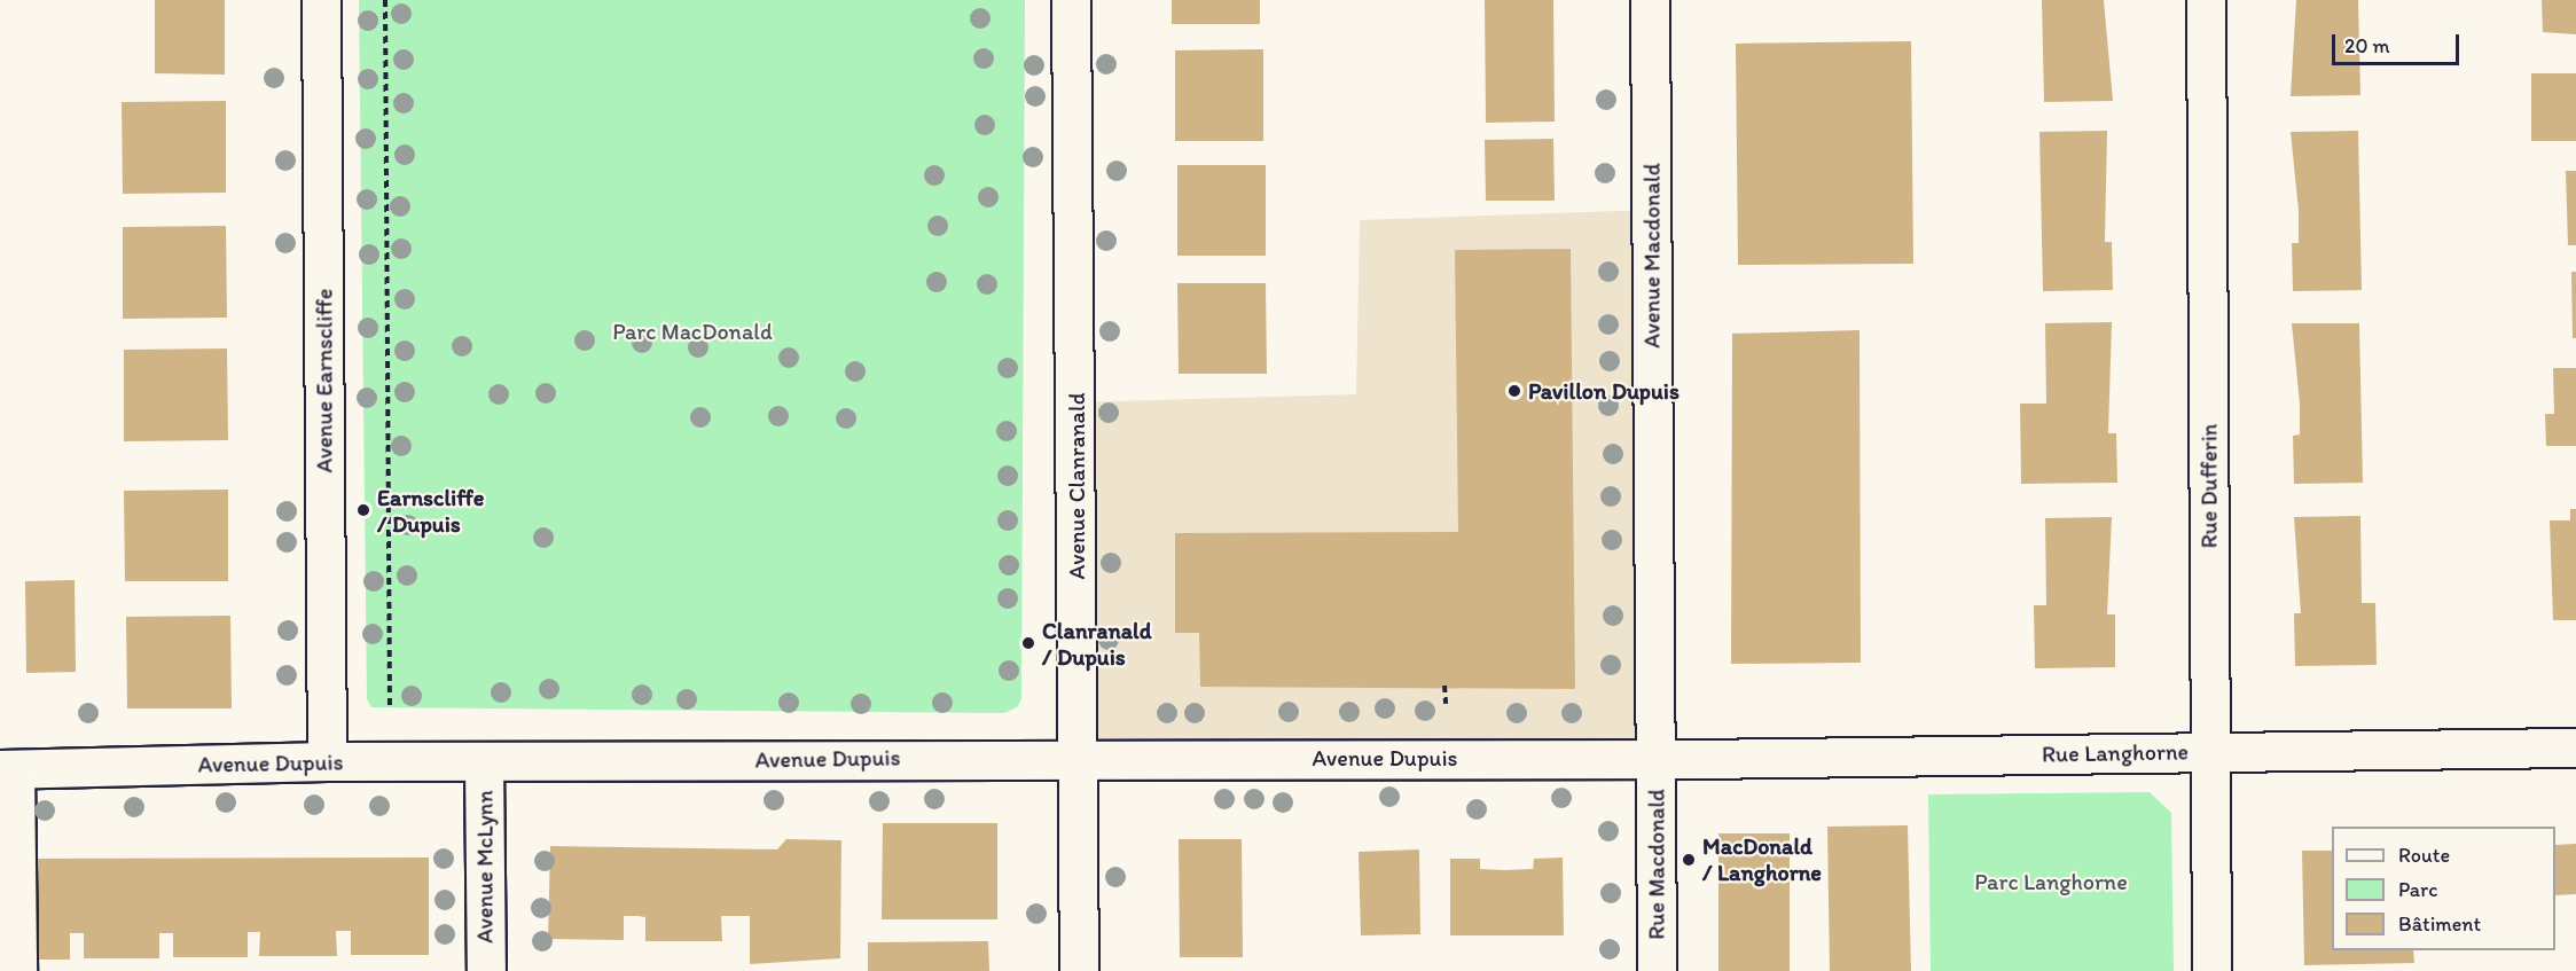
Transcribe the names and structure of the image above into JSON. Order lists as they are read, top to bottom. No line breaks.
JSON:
{"streets":{"street":["Avenue Macdonald","Avenue Earnscliffe","Avenue Clanranald","Rue Dufferin","Rue Langhorne","Avenue Dupuis","Rue Macdonald","Avenue McLynn"]},"crossings":[["Avenue Macdonald","Rue Langhorne"],["Avenue Macdonald","Avenue Dupuis"],["Avenue Macdonald","Rue Macdonald"],["Avenue Earnscliffe","Avenue Dupuis"],["Avenue Clanranald","Avenue Dupuis"],["Rue Dufferin","Rue Langhorne"],["Rue Langhorne","Avenue Dupuis"],["Rue Langhorne","Rue Macdonald"],["Avenue Dupuis","Rue Macdonald"],["Avenue Dupuis","Avenue McLynn"]],"parks":["Parc MacDonald","Parc Langhorne"],"places":["Pavillon Dupuis","Earnscliffe / Dupuis","Clanranald / Dupuis","MacDonald / Langhorne"],"legend":["Route","Parc","Bâtiment"],"scale_bar":"20 m"}
